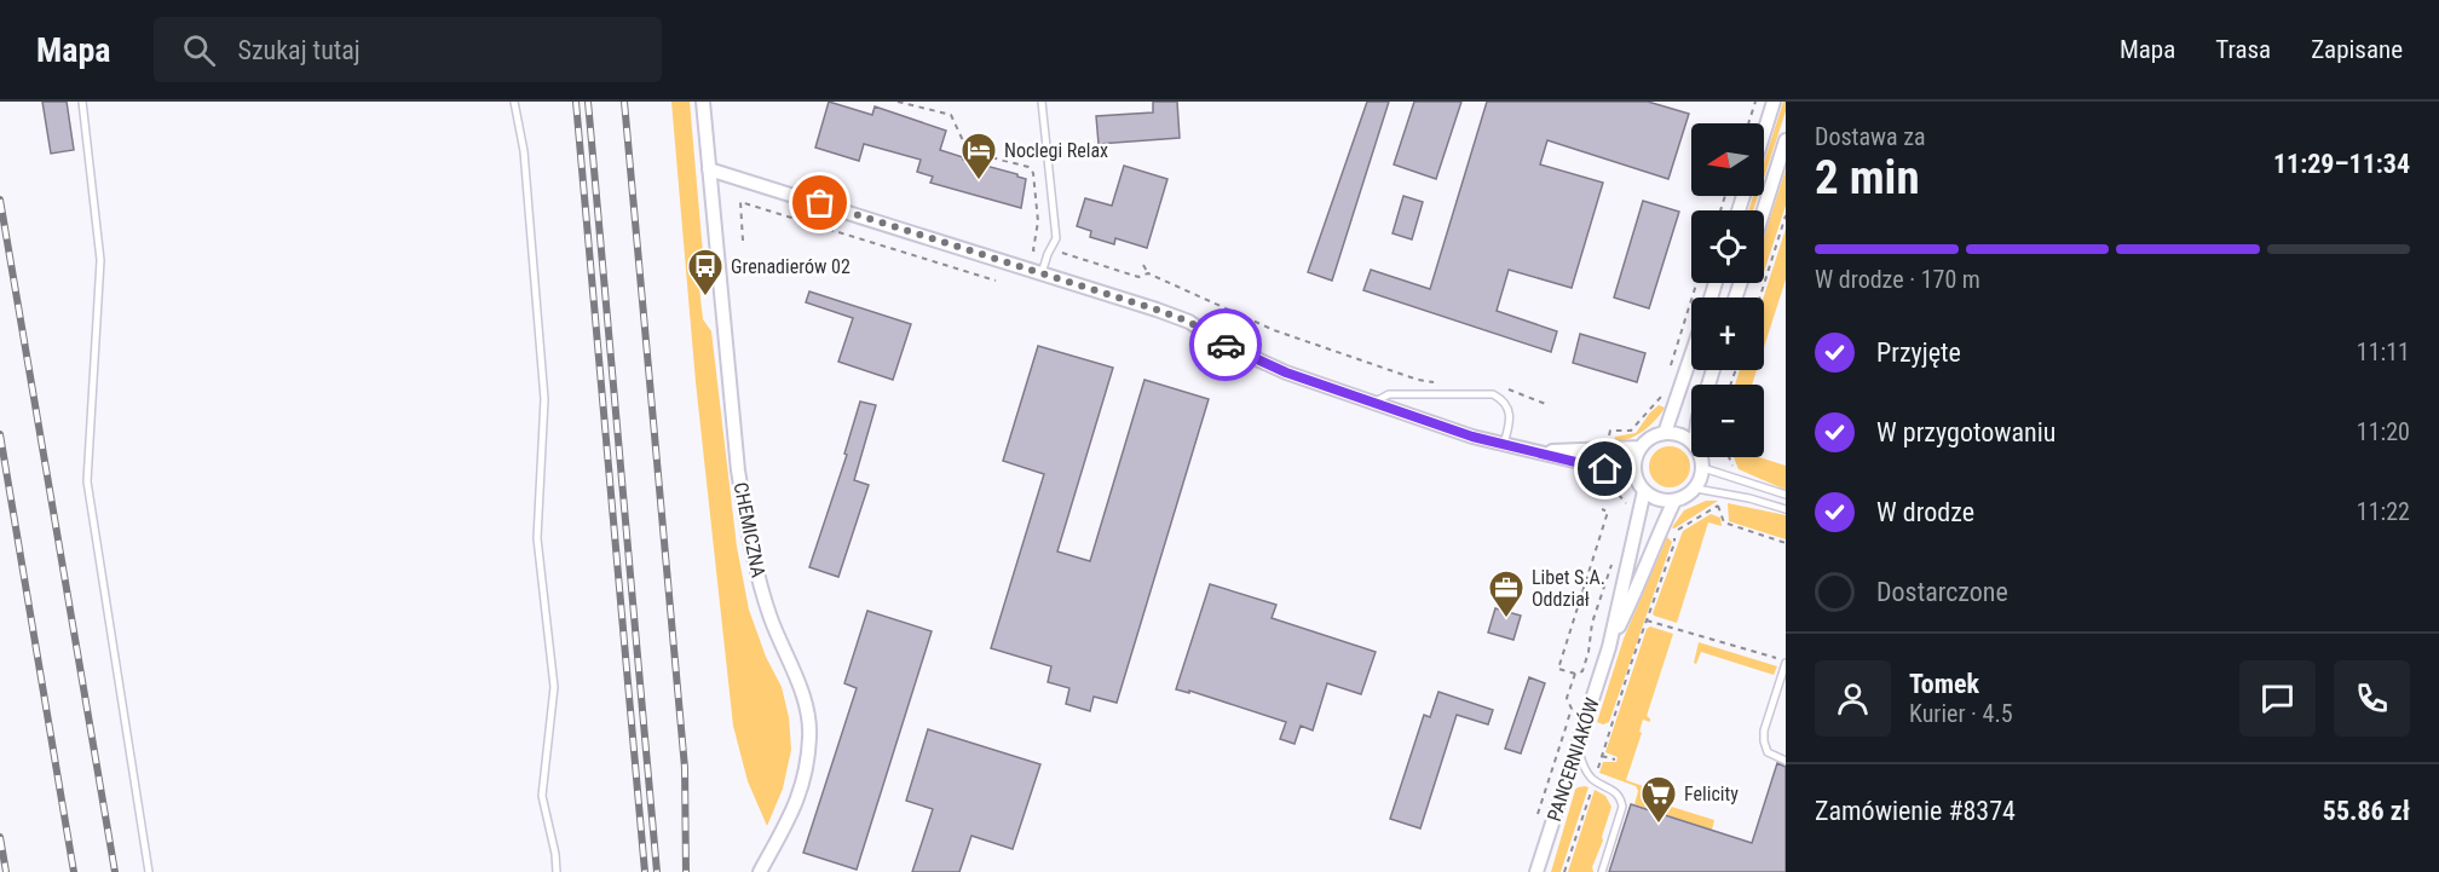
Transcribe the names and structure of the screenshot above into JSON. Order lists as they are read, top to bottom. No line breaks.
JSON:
{"streets":{"street":["CHEMICZNA","PANCERNIAKÓW"]},"places":{"hotel":["Noclegi Relax"],"bus stop":["Grenadierów 02"],"office":["Libet S.A. Oddział"],"supermarket":["Felicity"]},"north":"left","page":{"header":"Mapa","search":"Szukaj tutaj","nav":["Mapa","Trasa","Zapisane"],"heading":["2 min","Dostawa za","11:29–11:34"],"panel":["Tomek","Kurier · 4.5","Zamówienie #8374","55.86 zł"],"map_buttons":["+","−"],"bar":"W drodze · 170 m","list":[["Przyjęte","11:11"],["W przygotowaniu","11:20"],["W drodze","11:22"],"Dostarczone"]}}
